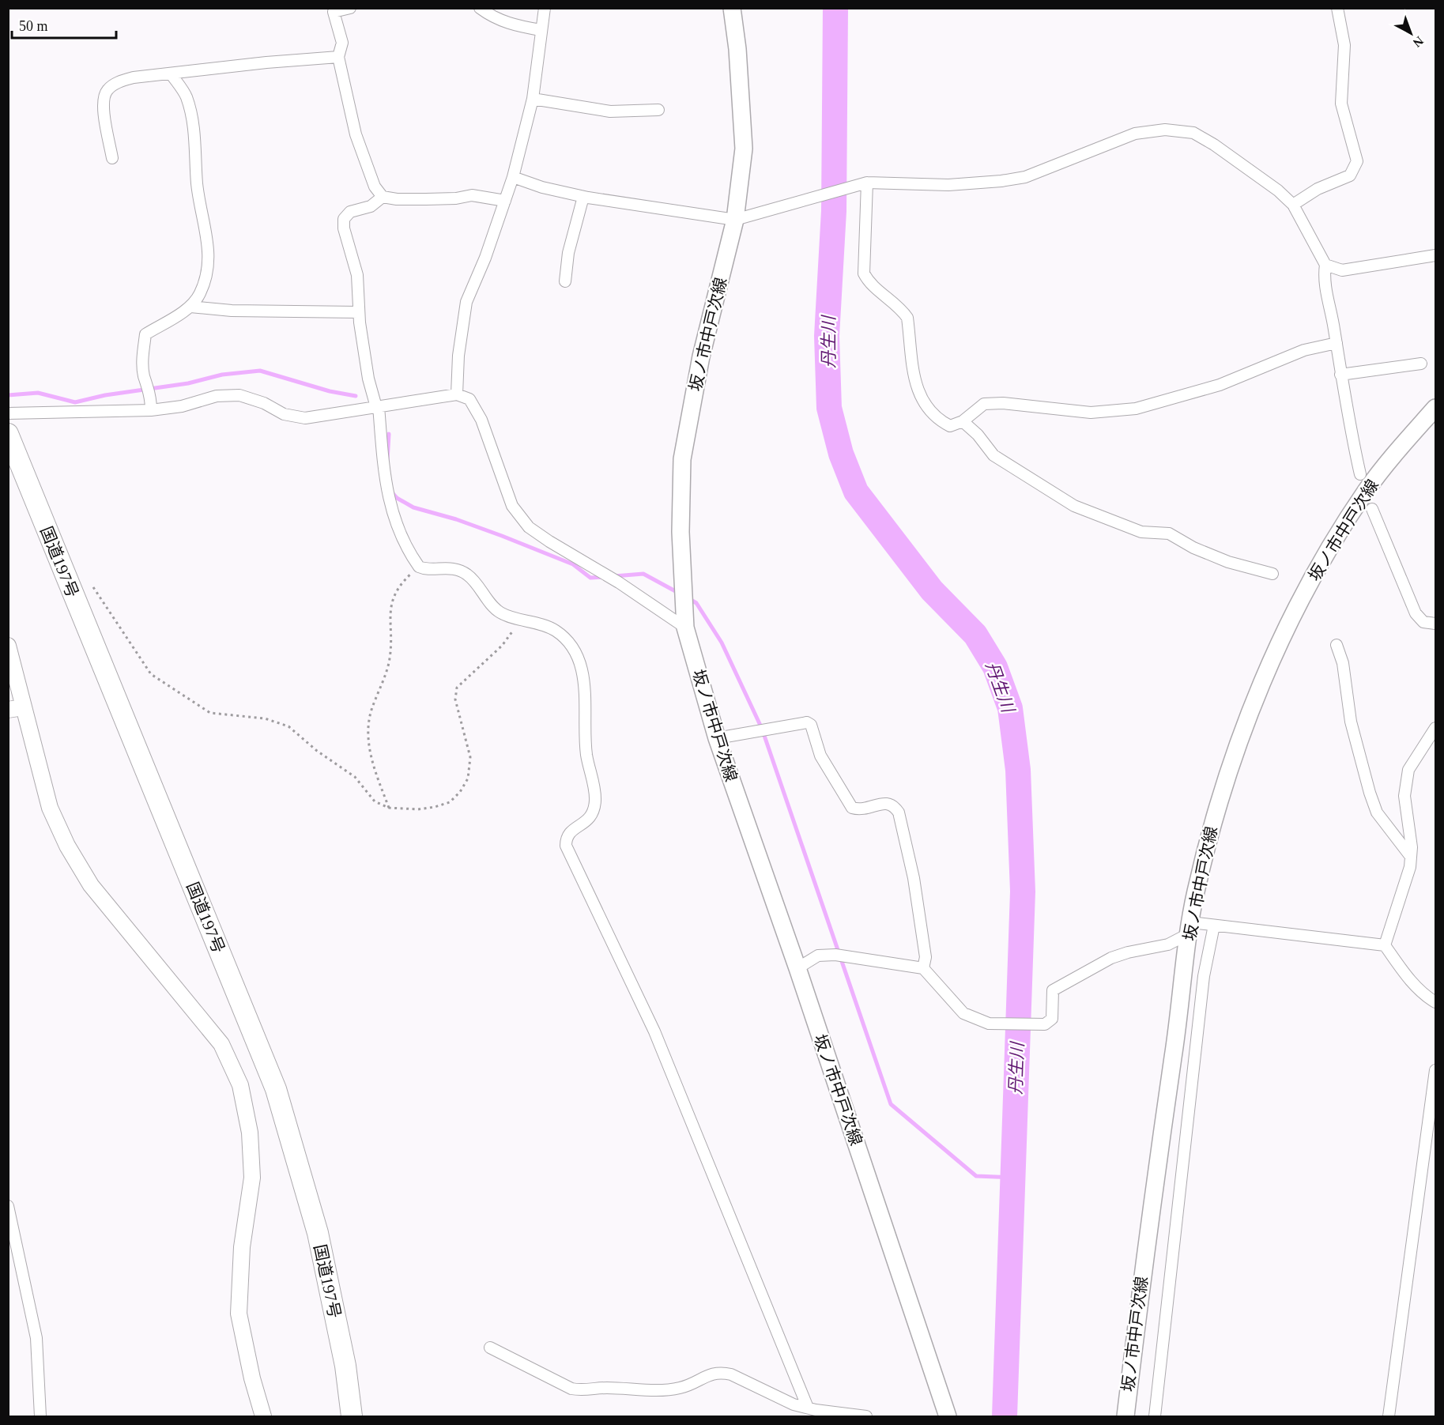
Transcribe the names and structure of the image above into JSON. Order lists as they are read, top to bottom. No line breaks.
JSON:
{"streets":{"highway":["国道197号"],"main road":["坂ノ市中戸次線"]},"water":["丹生川"],"scale_bar":"50 m","north":"bottom right"}
